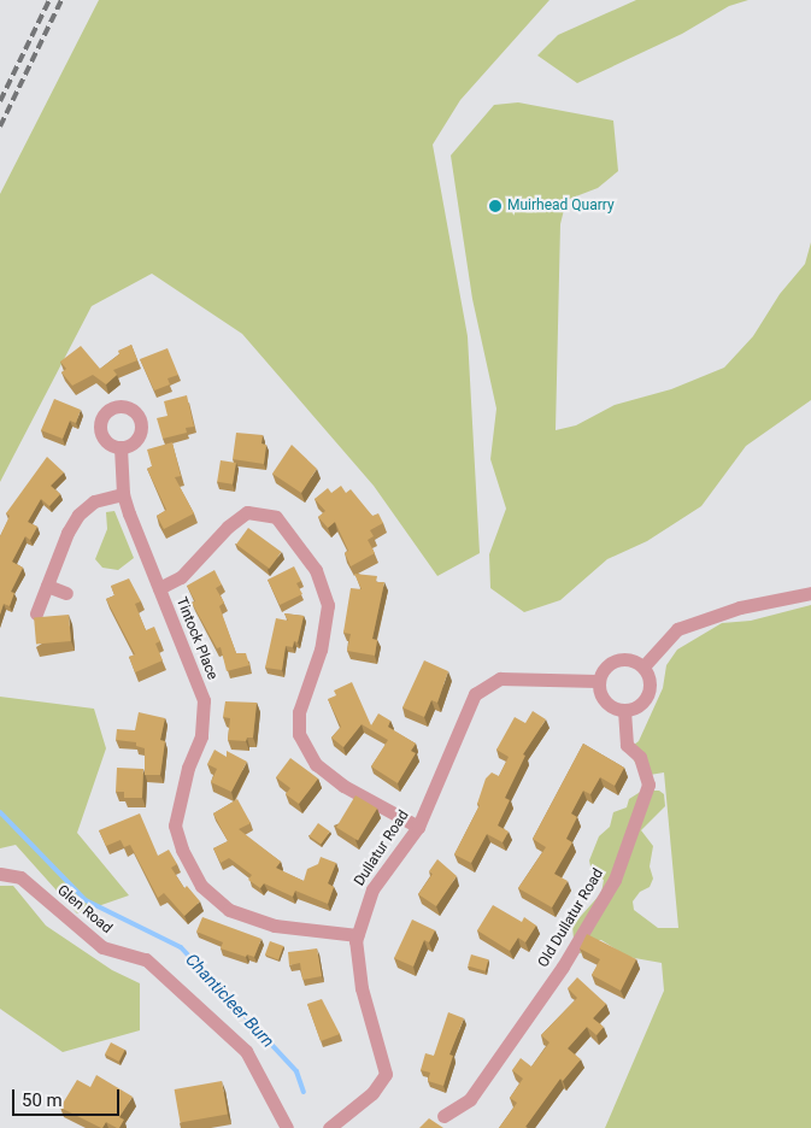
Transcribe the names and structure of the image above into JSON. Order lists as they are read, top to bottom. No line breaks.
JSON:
{"streets":{"street":["Tintock Place","Dullatur Road","Glen Road","Old Dullatur Road"]},"crossings":[["Tintock Place","Dullatur Road"],["Dullatur Road","Old Dullatur Road"]],"water":["Chanticleer Burn"],"places":["Muirhead Quarry"],"scale_bar":"50 m"}
